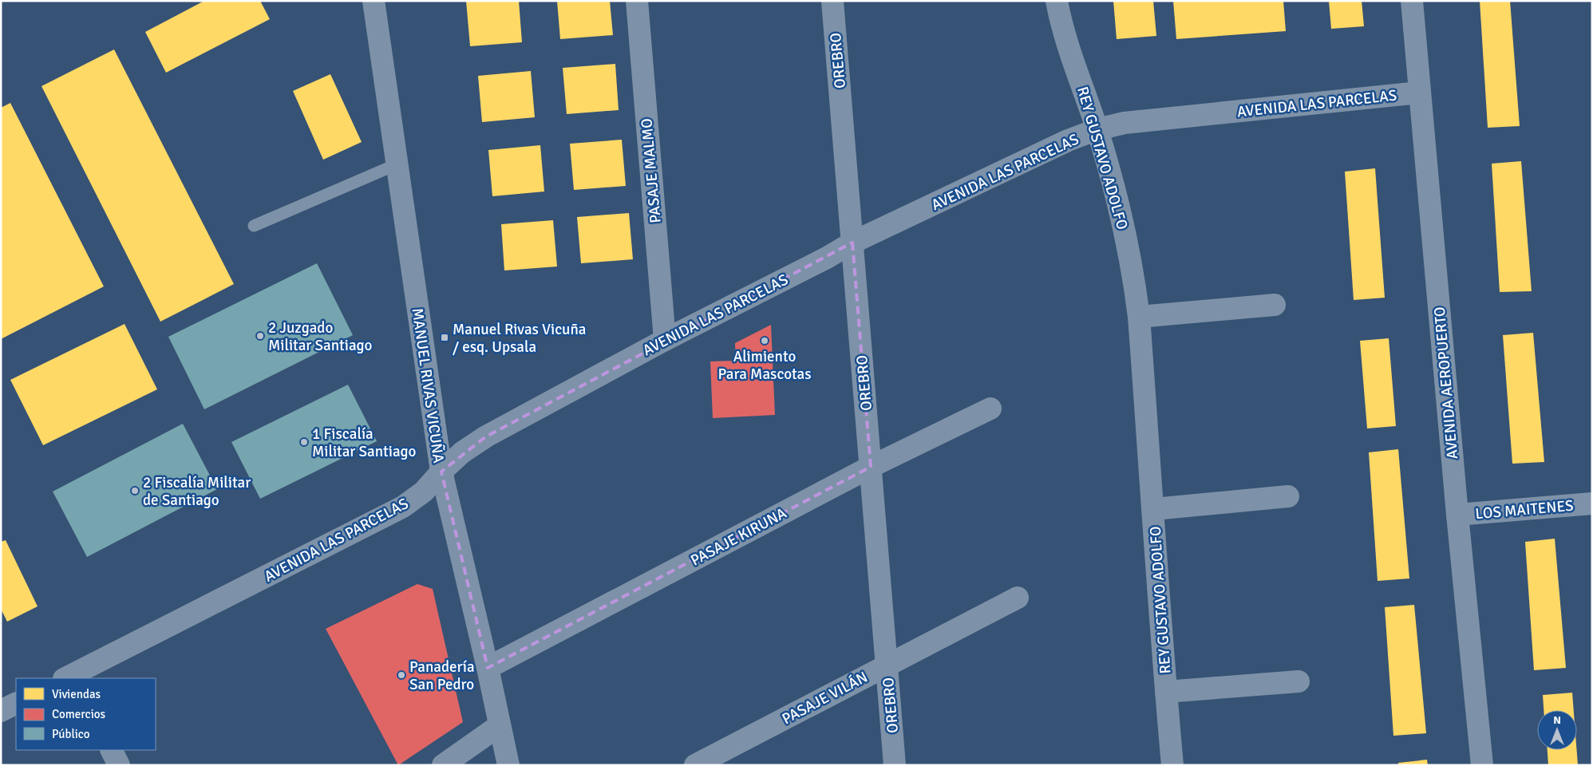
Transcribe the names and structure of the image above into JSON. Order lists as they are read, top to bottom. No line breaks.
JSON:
{"streets":{"street":["OREBRO","AVENIDA LAS PARCELAS","REY GUSTAVO ADOLFO","PASAJE MALMO","AVENIDA AEROPUERTO","MANUEL RIVAS VICUÑA","LOS MAITENES","PASAJE KIRUNA","PASAJE VILÁN"]},"crossings":[["OREBRO","AVENIDA LAS PARCELAS"],["OREBRO","PASAJE KIRUNA"],["OREBRO","PASAJE VILÁN"],["AVENIDA LAS PARCELAS","REY GUSTAVO ADOLFO"],["AVENIDA LAS PARCELAS","PASAJE MALMO"],["AVENIDA LAS PARCELAS","AVENIDA AEROPUERTO"],["AVENIDA LAS PARCELAS","MANUEL RIVAS VICUÑA"],["AVENIDA AEROPUERTO","LOS MAITENES"],["MANUEL RIVAS VICUÑA","PASAJE KIRUNA"]],"places":{"other":["2 Juzgado Militar Santiago","Alimiento Para Mascotas","1 Fiscalía Militar Santiago","2 Fiscalía Militar de Santiago","Panadería San Pedro"],"transit":["Manuel Rivas Vicuña / esq. Upsala"]},"legend":["Viviendas","Comercios","Público"],"north":"top"}
